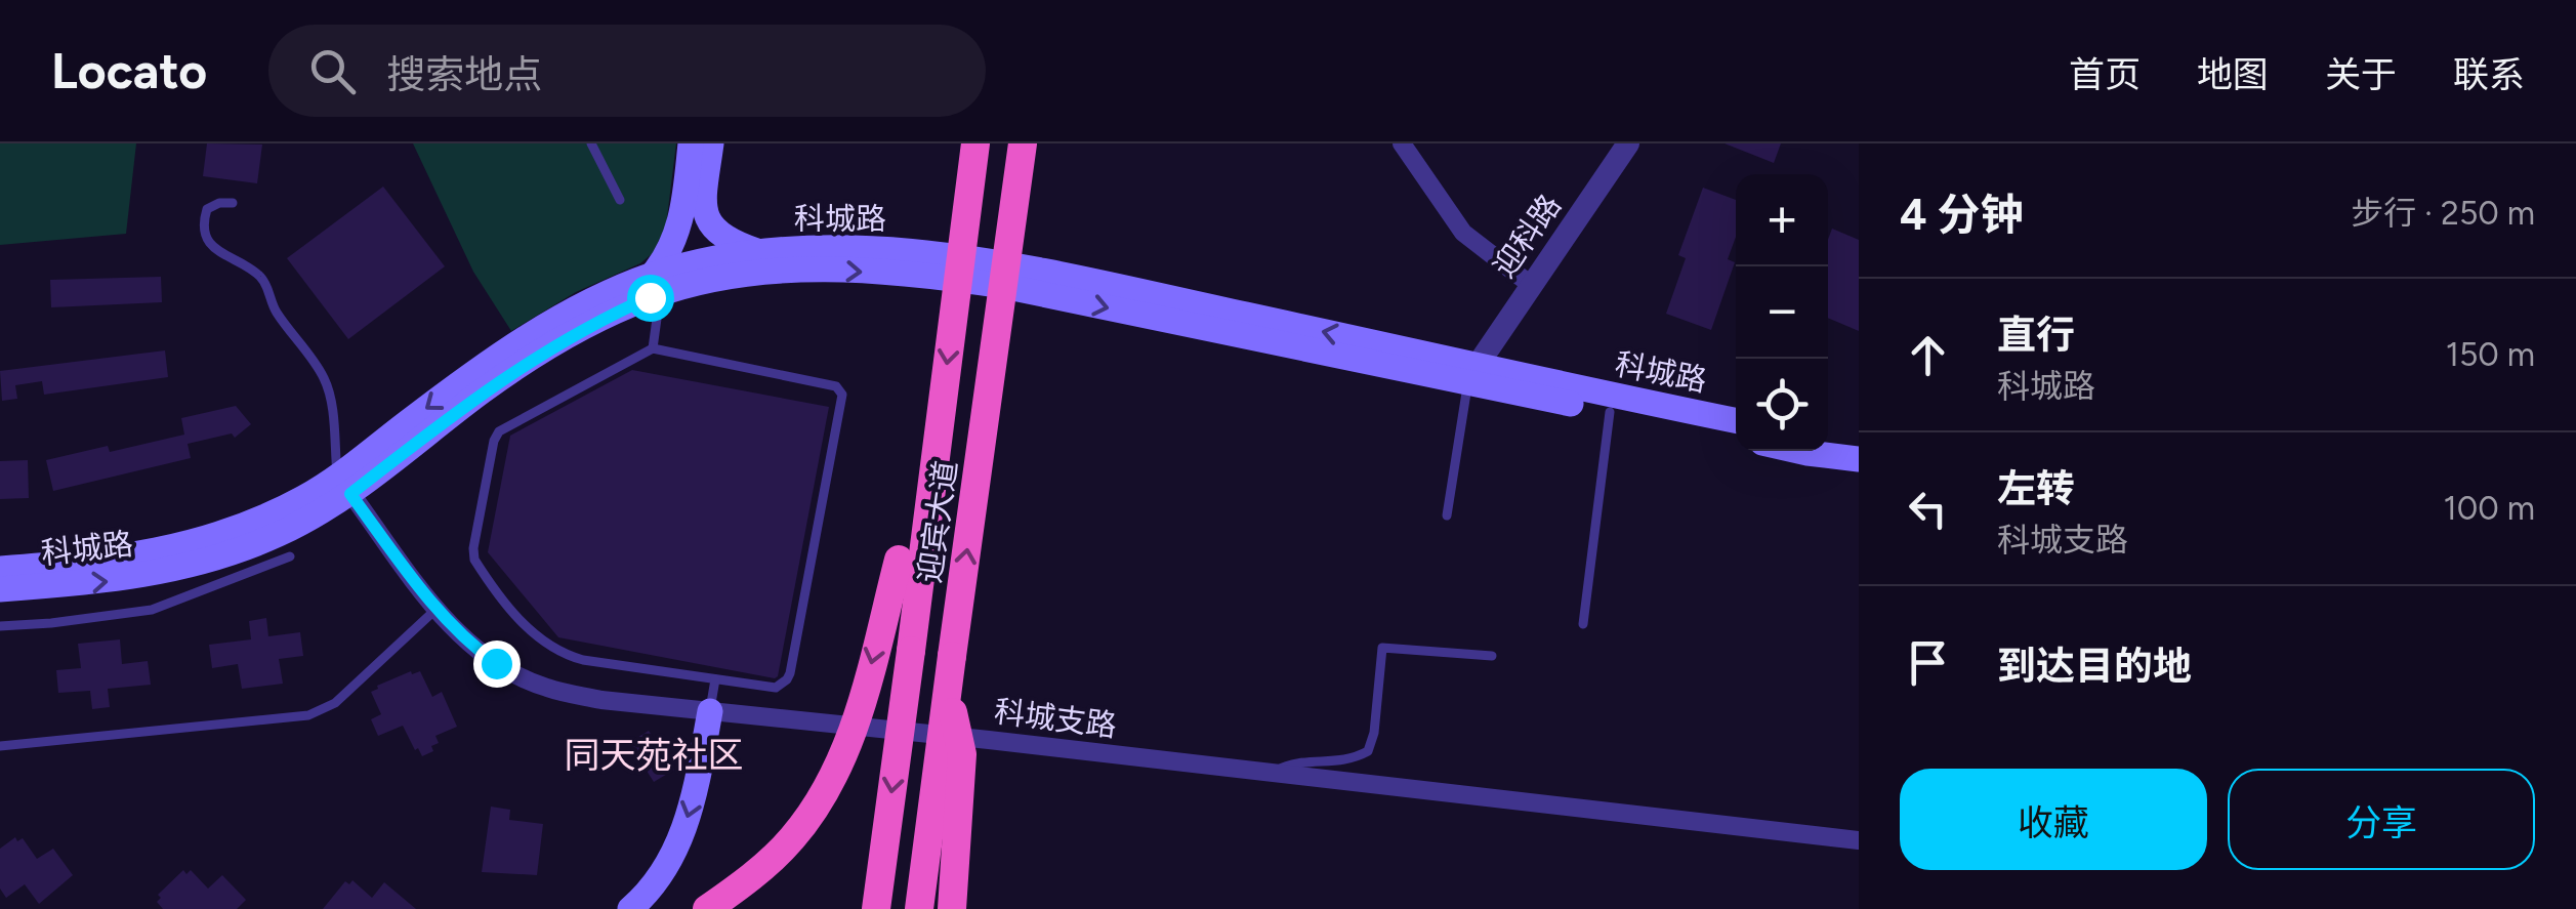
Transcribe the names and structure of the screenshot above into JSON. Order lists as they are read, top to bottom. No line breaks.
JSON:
{"streets":{"highway":["迎宾大道"],"main road":["科城路"],"street":["迎科路","科城支路"]},"crossings":[["科城路","迎科路"],["科城路","迎宾大道"],["科城路","科城支路"]],"districts":["同天苑社区"],"page":{"header":"Locato","search":"搜索地点","nav":["首页","地图","关于","联系"],"heading":["4 分钟","步行 · 250 m"],"map_buttons":["+","−"],"list":[["直行","科城路","150 m"],["左转","科城支路","100 m"],"到达目的地"],"buttons":["收藏","分享"]}}
